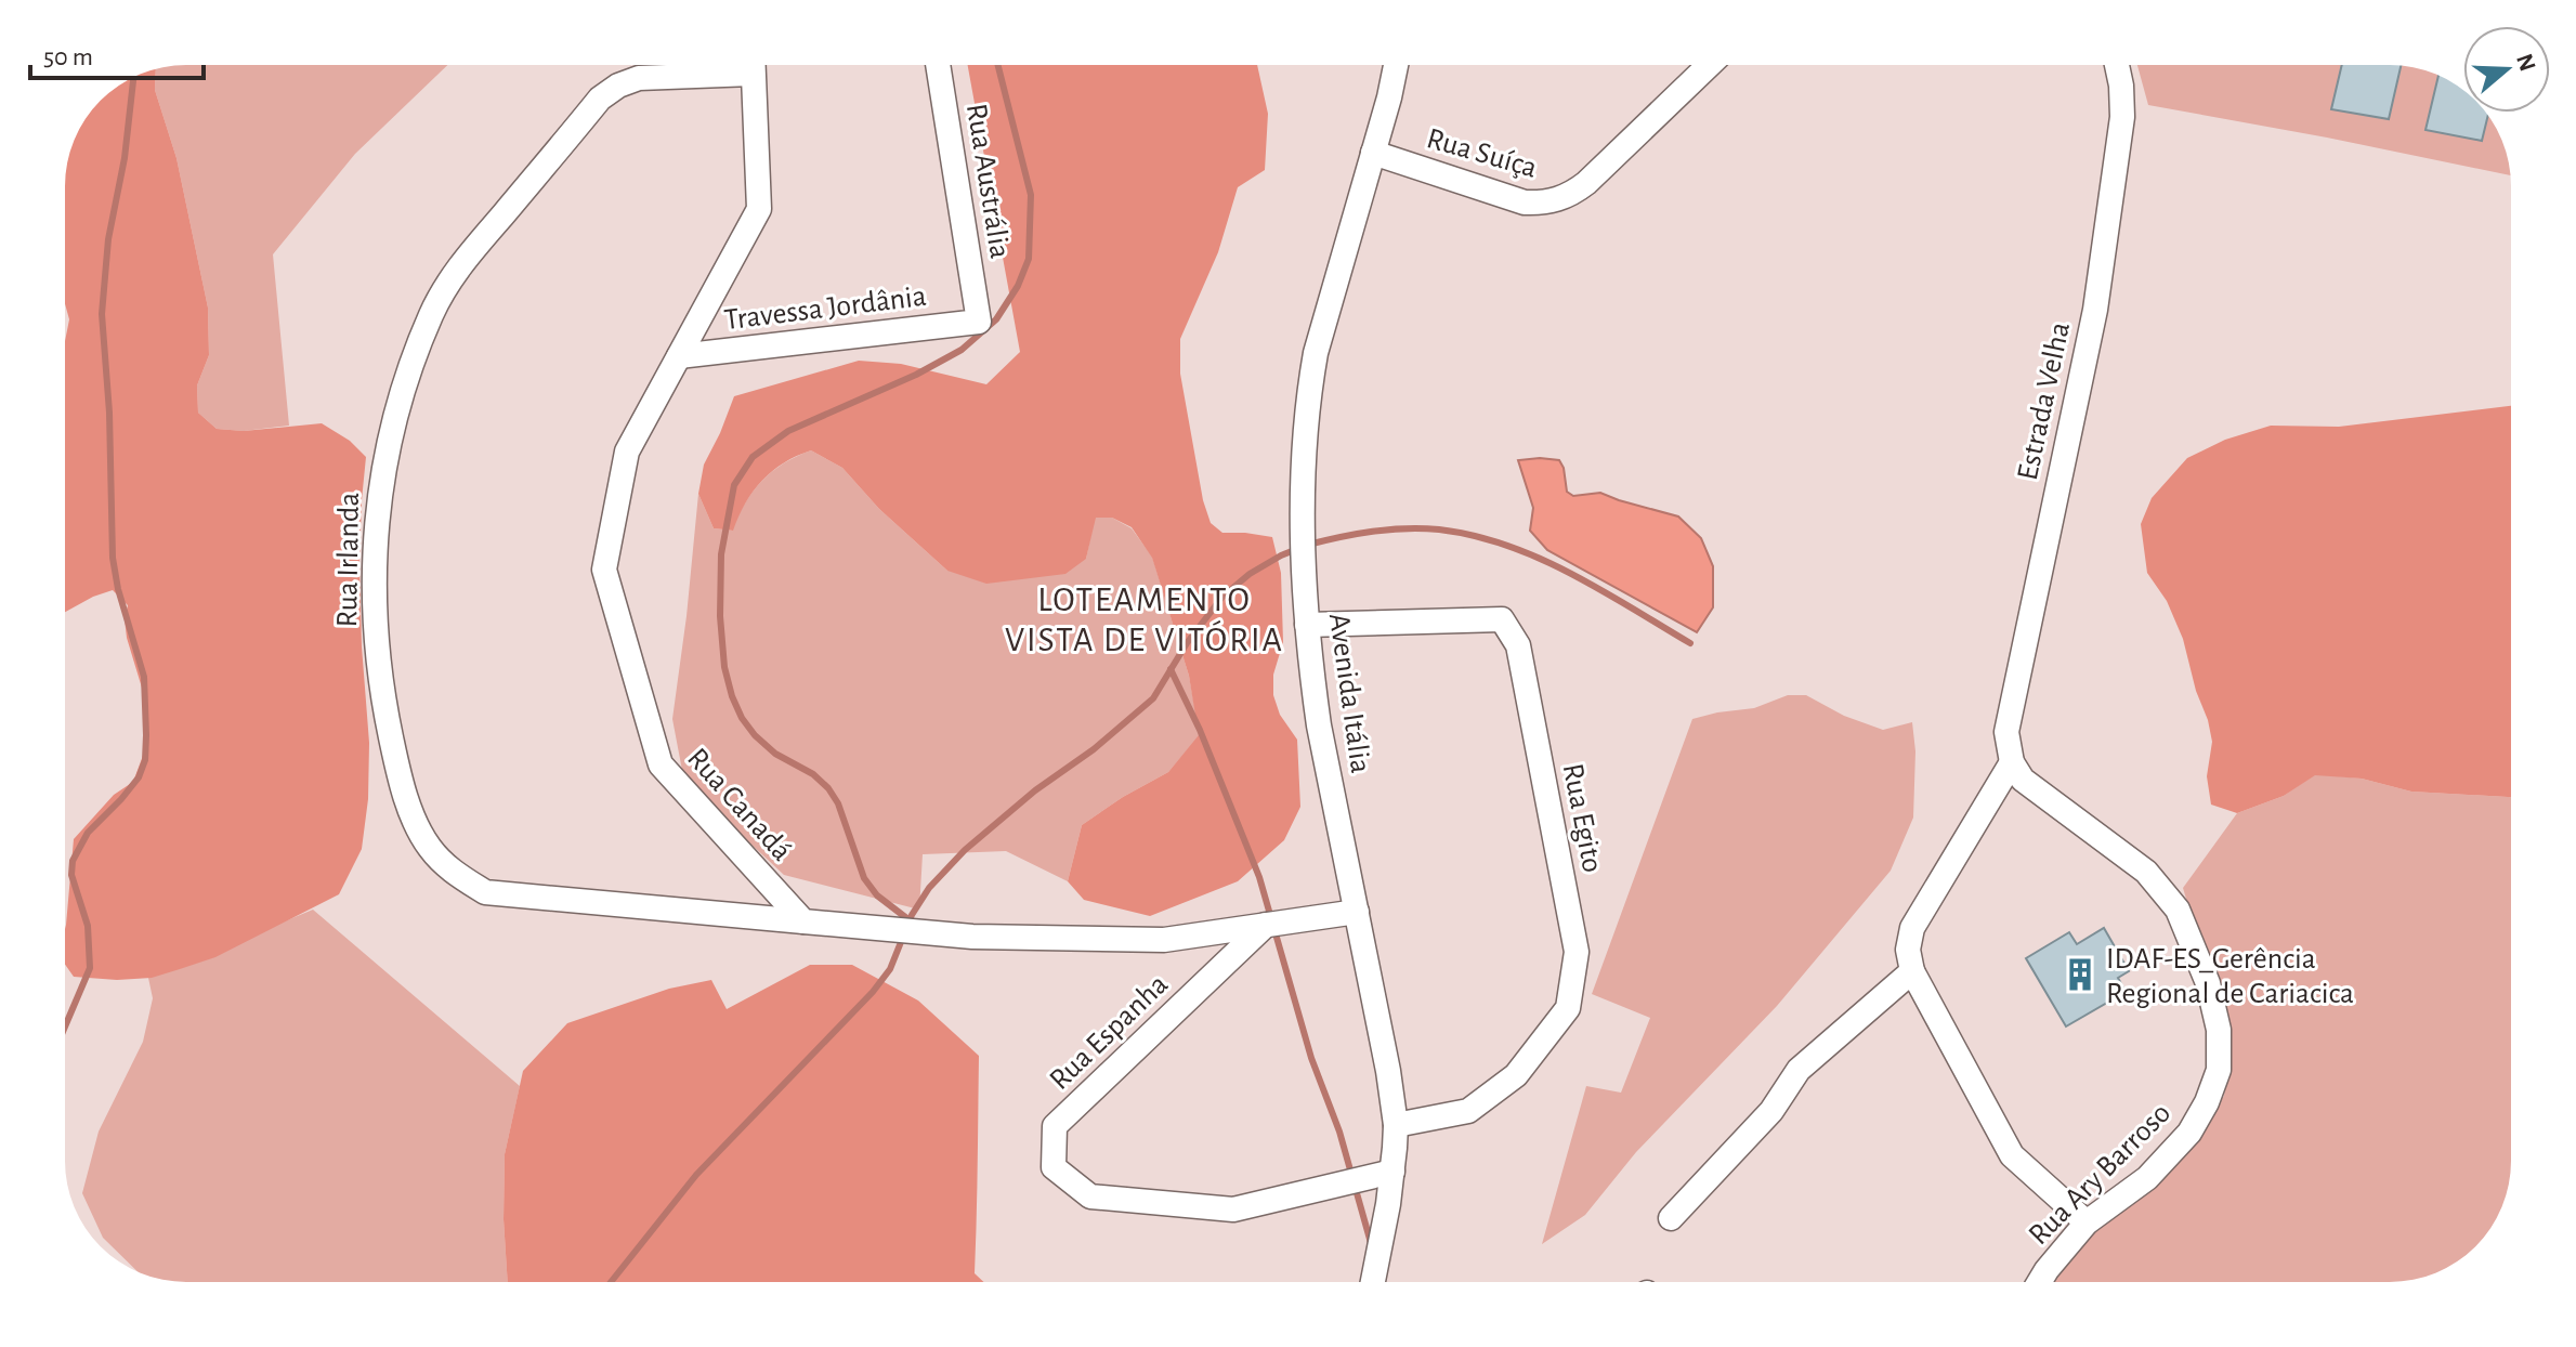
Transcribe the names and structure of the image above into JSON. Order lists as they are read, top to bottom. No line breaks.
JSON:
{"streets":{"street":["Rua Suíça","Rua Austrália","Travessa Jordânia","Estrada Velha","Rua Irlanda","Avenida Itália","Rua Canadá","Rua Egito","Rua Espanha","Rua Ary Barroso"]},"crossings":[["Rua Suíça","Avenida Itália"],["Rua Austrália","Travessa Jordânia"],["Travessa Jordânia","Rua Canadá"],["Estrada Velha","Rua Ary Barroso"],["Rua Irlanda","Rua Canadá"],["Avenida Itália","Rua Egito"],["Avenida Itália","Rua Espanha"]],"districts":["LOTEAMENTO VISTA DE VITÓRIA"],"places":{"building":["IDAF-ES_Gerência Regional de Cariacica"]},"scale_bar":"50 m","north":"right"}
